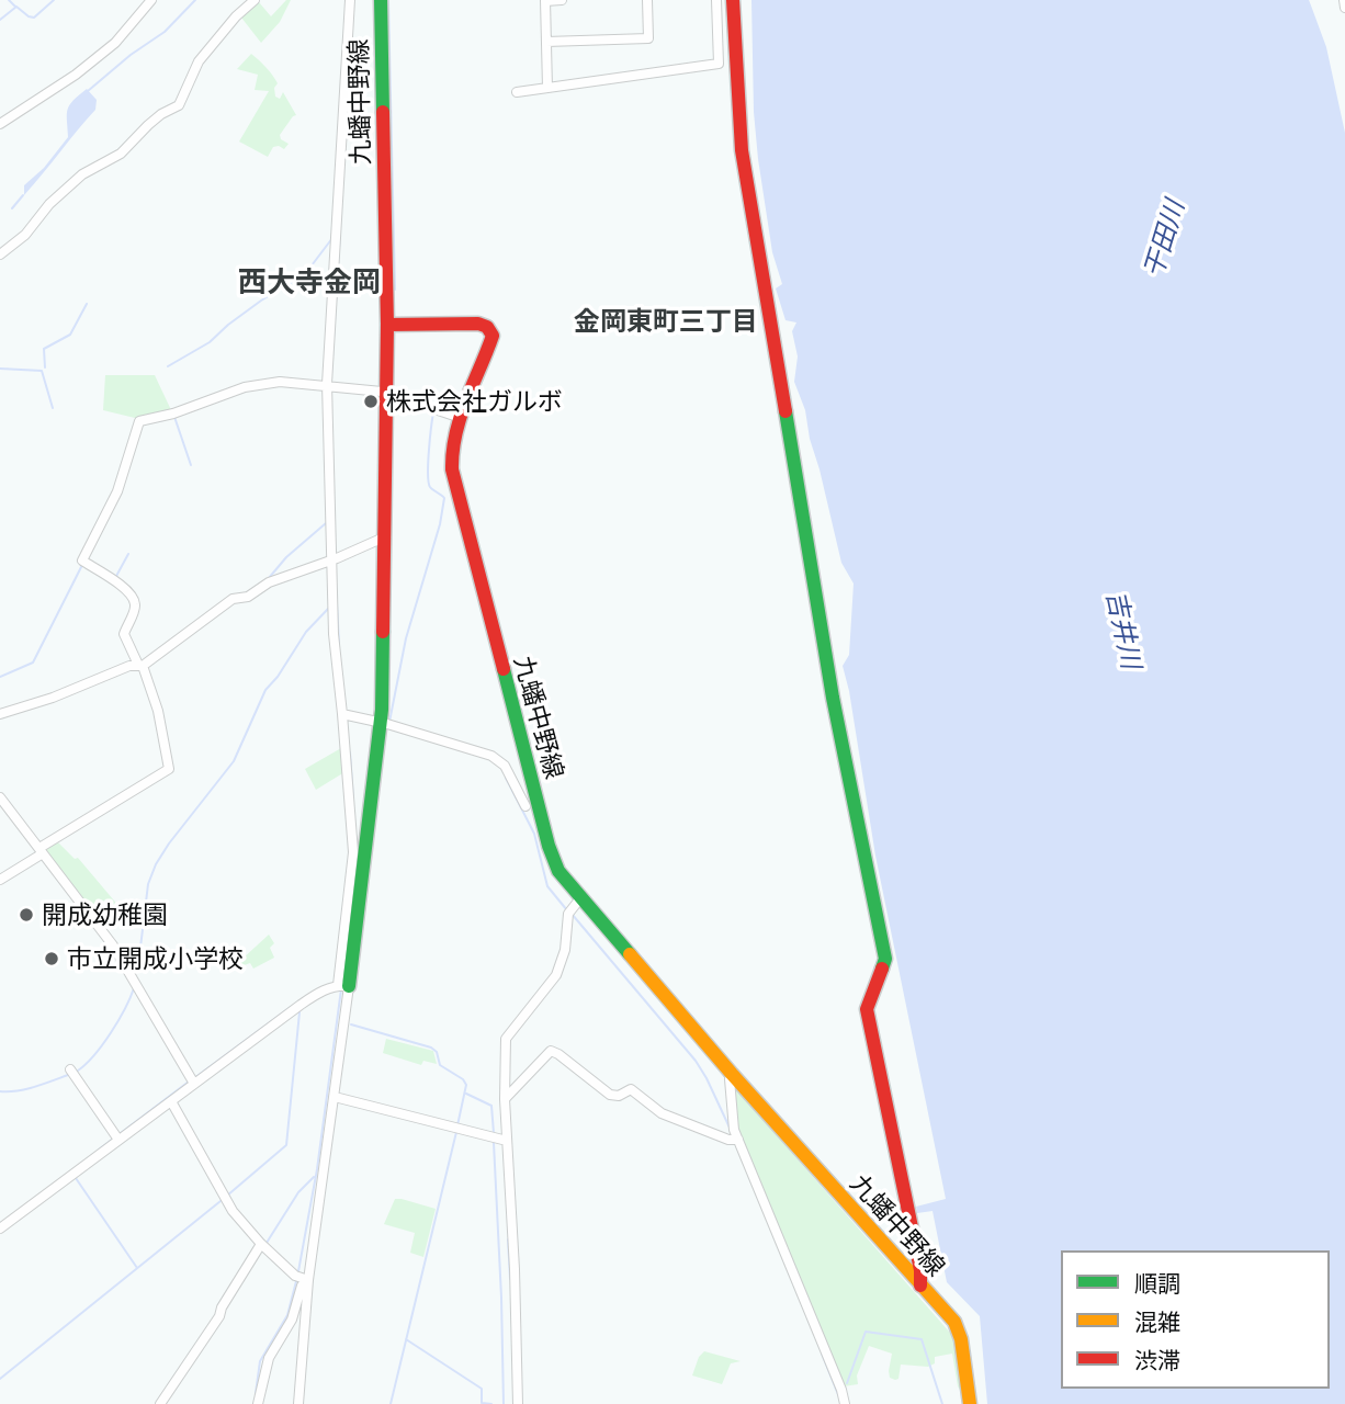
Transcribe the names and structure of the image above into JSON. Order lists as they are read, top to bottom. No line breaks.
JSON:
{"streets":{"street":["九蟠中野線"]},"districts":["西大寺金岡","金岡東町三丁目"],"water":["干田川","吉井川"],"places":["株式会社ガルボ","開成幼稚園","市立開成小学校"],"legend":["順調","混雑","渋滞"]}
